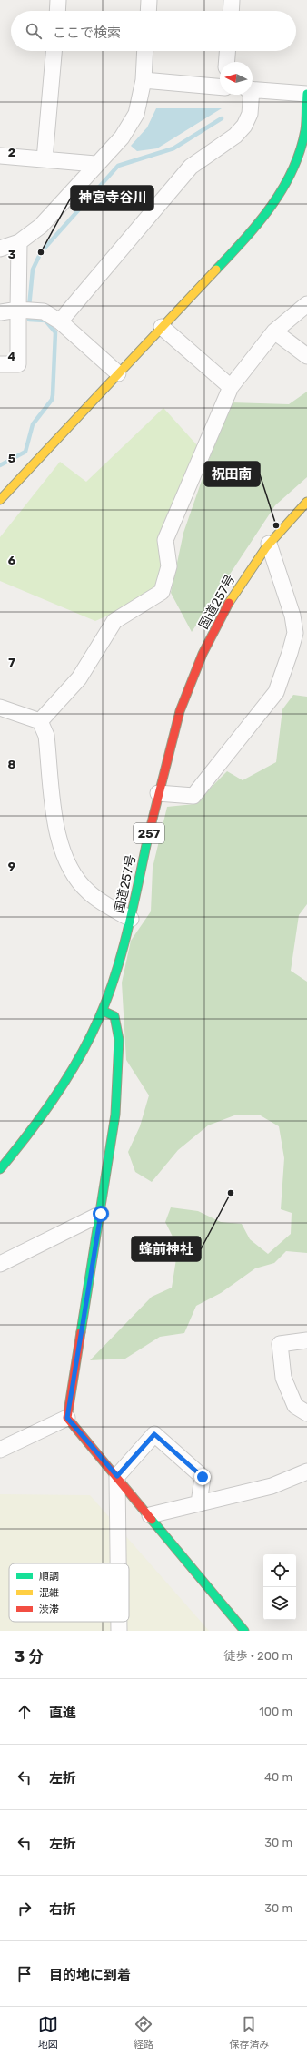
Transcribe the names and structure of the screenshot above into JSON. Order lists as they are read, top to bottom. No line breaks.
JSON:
{"streets":{"main road":["国道257号","257"]},"places":["神宮寺谷川","祝田南","蜂前神社"],"legend":["順調","混雑","渋滞"],"north":"left","page":{"search":"ここで検索","heading":["3 分","徒歩 · 200 m"],"list":[["直進","100 m"],["左折","40 m"],["左折","30 m"],["右折","30 m"],"目的地に到着"],"nav":["地図","経路","保存済み"]},"grid":{"rows":["2","3","4","5","6","7","8","9"]}}
